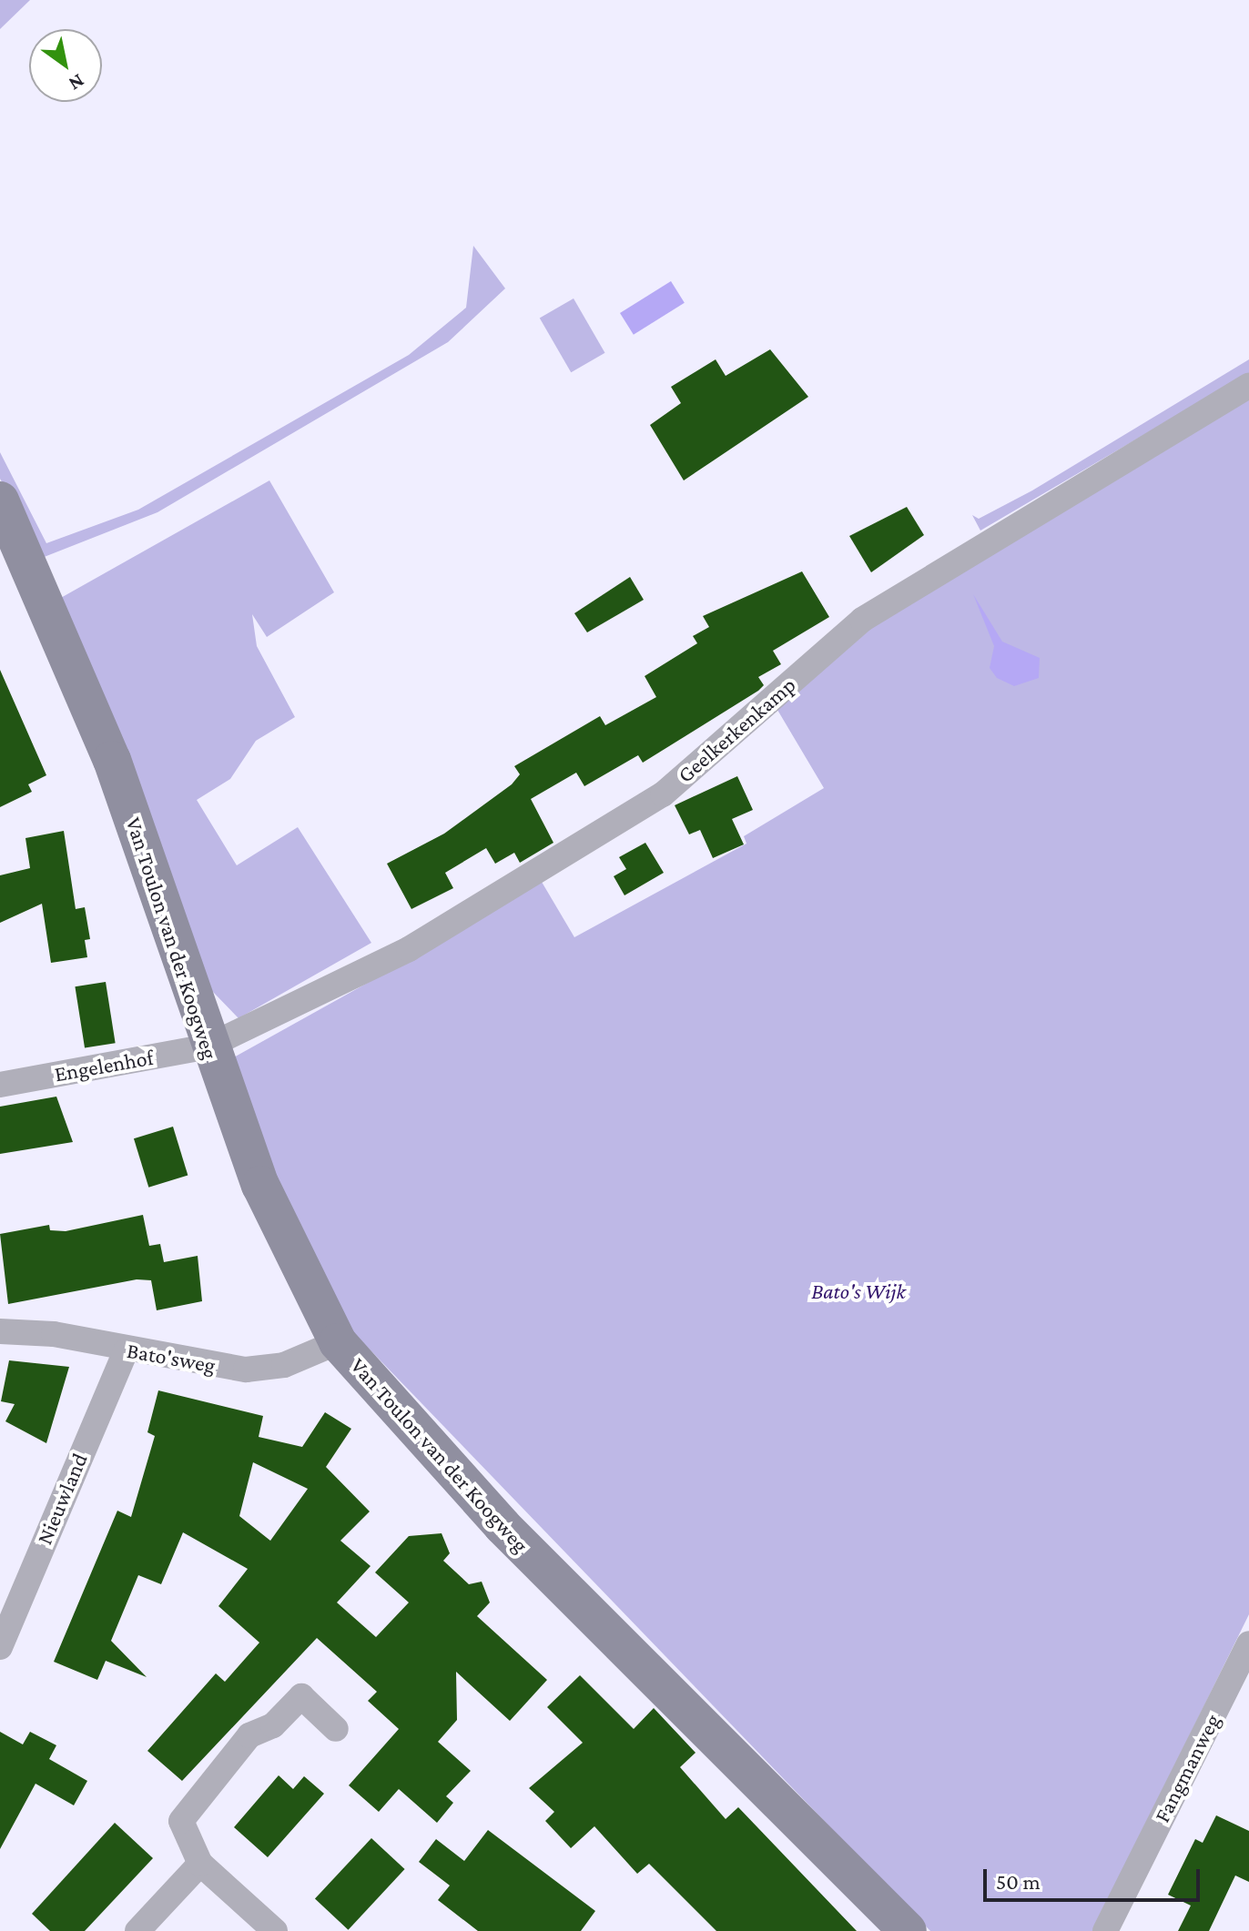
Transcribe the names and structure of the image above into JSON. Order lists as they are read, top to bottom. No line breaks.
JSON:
{"streets":{"street":["Geelkerkenkamp","Van Toulon van der Koogweg","Engelenhof","Bato'sweg","Nieuwland","Fangmanweg"]},"crossings":[["Geelkerkenkamp","Van Toulon van der Koogweg"],["Geelkerkenkamp","Engelenhof"],["Van Toulon van der Koogweg","Engelenhof"],["Van Toulon van der Koogweg","Bato'sweg"],["Bato'sweg","Nieuwland"]],"parks":["Bato's Wijk"],"scale_bar":"50 m","north":"bottom right"}
